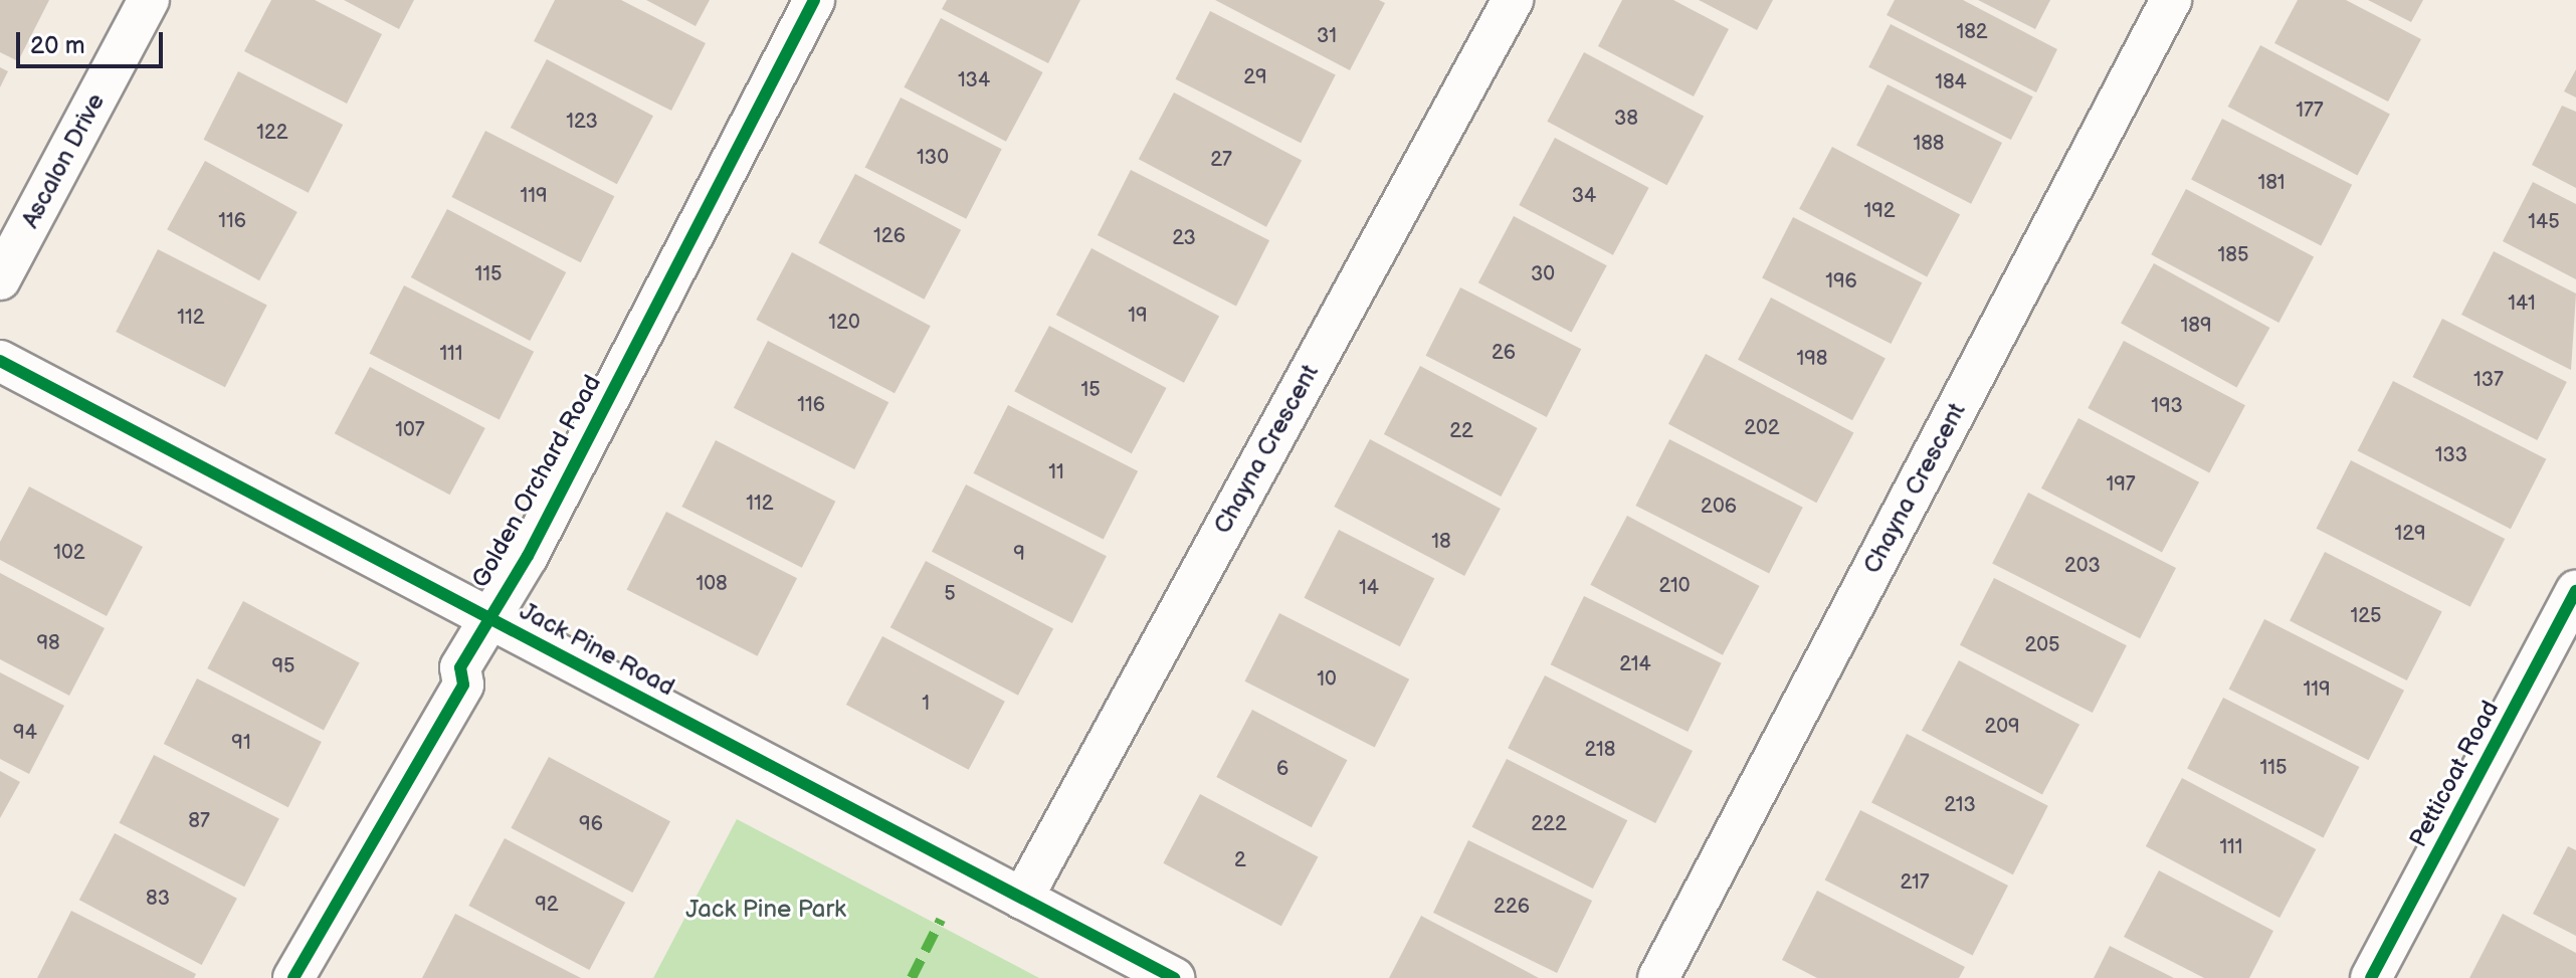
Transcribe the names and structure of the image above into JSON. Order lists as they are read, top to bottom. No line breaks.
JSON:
{"streets":{"street":["Ascalon Drive","Chayna Crescent","Golden Orchard Road","Jack Pine Road","Petticoat Road"]},"crossings":[["Chayna Crescent","Jack Pine Road"],["Golden Orchard Road","Jack Pine Road"]],"parks":["Jack Pine Park"],"house_numbers":["182","31","29","134","184","177","38","123","122","188","130","27","181","119","34","192","116","145","126","23","185","115","30","196","141","19","112","120","189","26","111","198","137","15","116","193","202","107","22","133","11","197","112","206","129","18","102","9","203","108","210","14","5","125","98","205","214","95","10","119","1","209","94","91","218","115","6","213","87","96","222","111","2","217","83","92","226"],"scale_bar":"20 m"}
